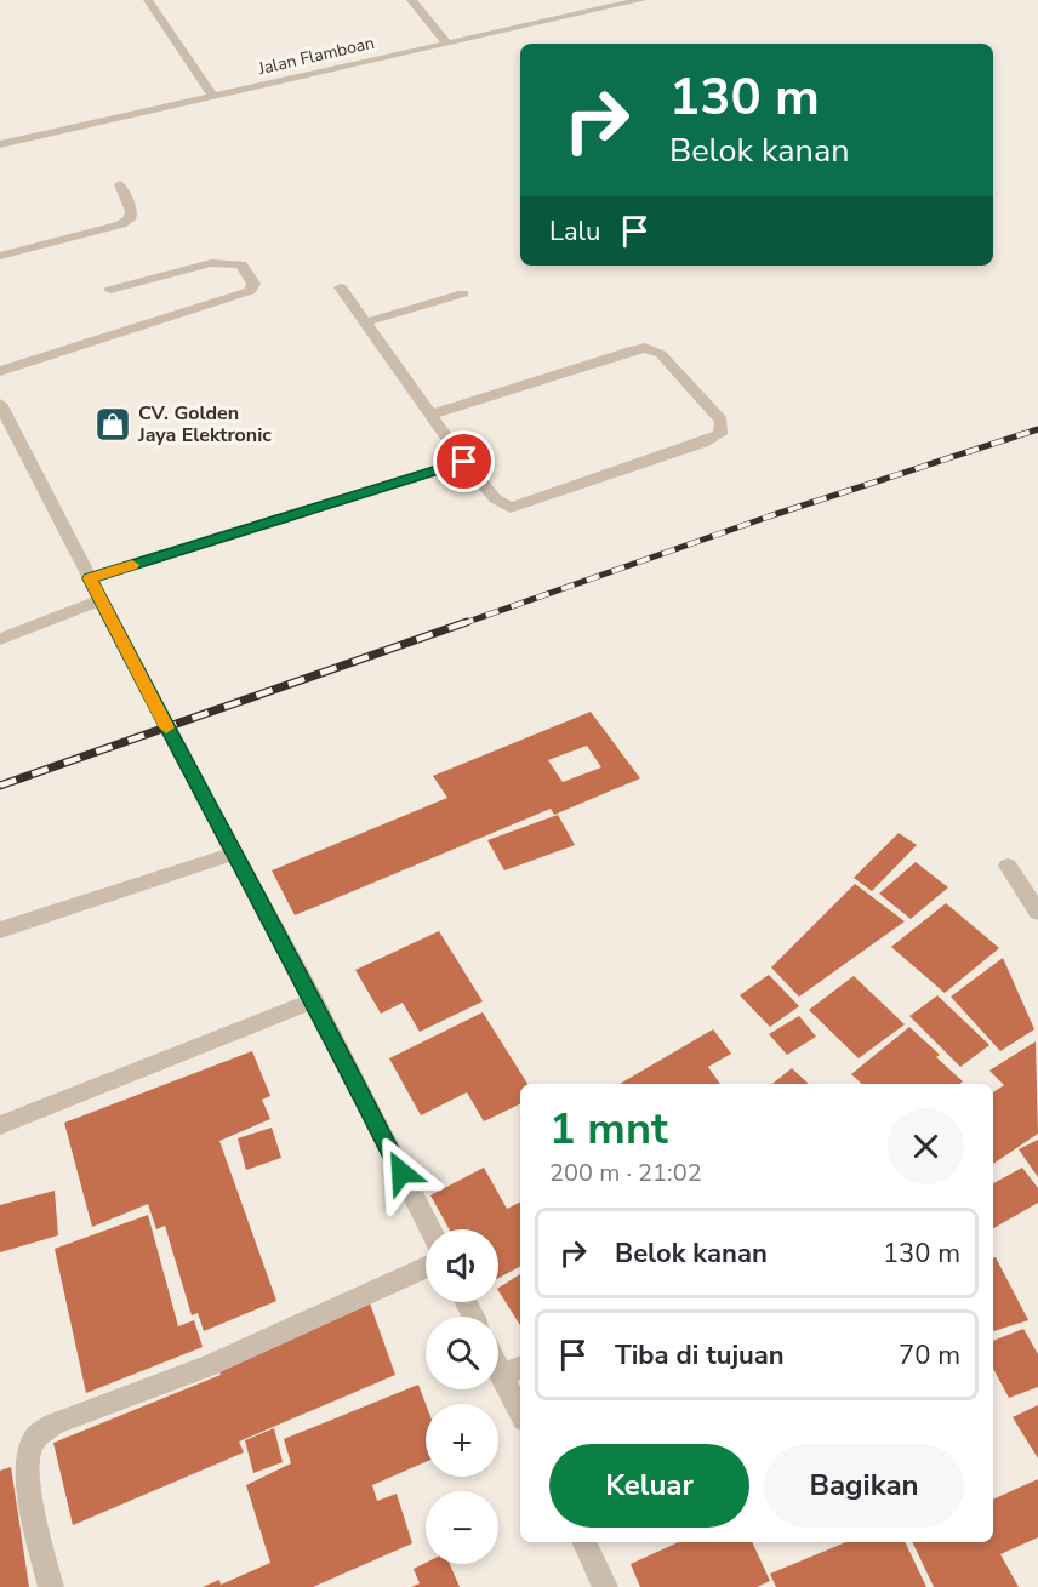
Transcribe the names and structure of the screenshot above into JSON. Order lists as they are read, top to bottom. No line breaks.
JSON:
{"streets":{"street":["Jalan Flamboan"]},"places":{"shop":["CV. Golden Jaya Elektronic"]},"page":{"turn":["130 m","Belok kanan"],"then":"Lalu","heading":["1 mnt","200 m · 21:02"],"list":[{"name":"Belok kanan","value":"130 m"},{"name":"Tiba di tujuan","value":"70 m"}],"map_buttons":["+","−"],"buttons":["Keluar","Bagikan"]}}
